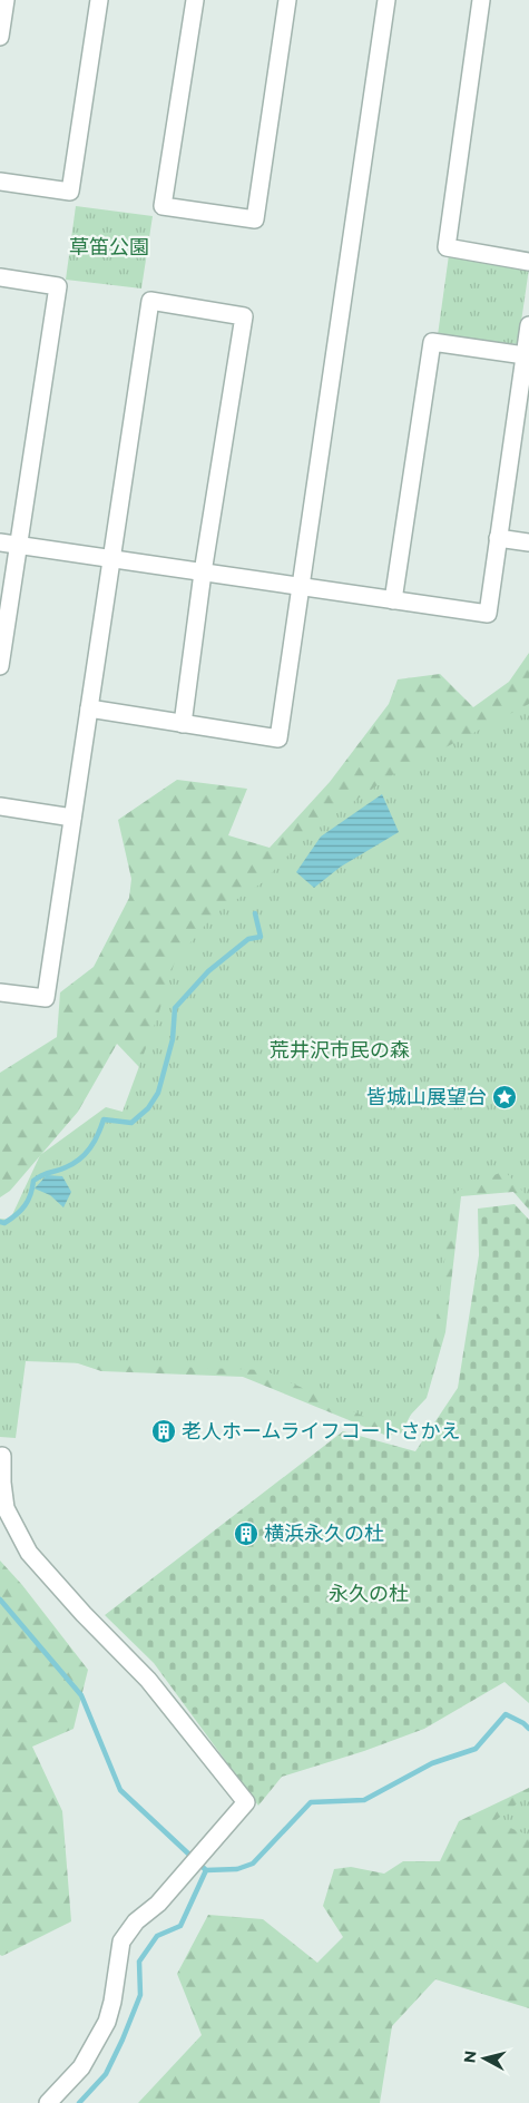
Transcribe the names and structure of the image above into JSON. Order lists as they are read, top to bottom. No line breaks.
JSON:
{"parks":["草笛公園","荒井沢市民の森","永久の杜"],"places":{"place":["皆城山展望台"],"building":["老人ホームライフコートさかえ","横浜永久の杜"]},"north":"left"}
